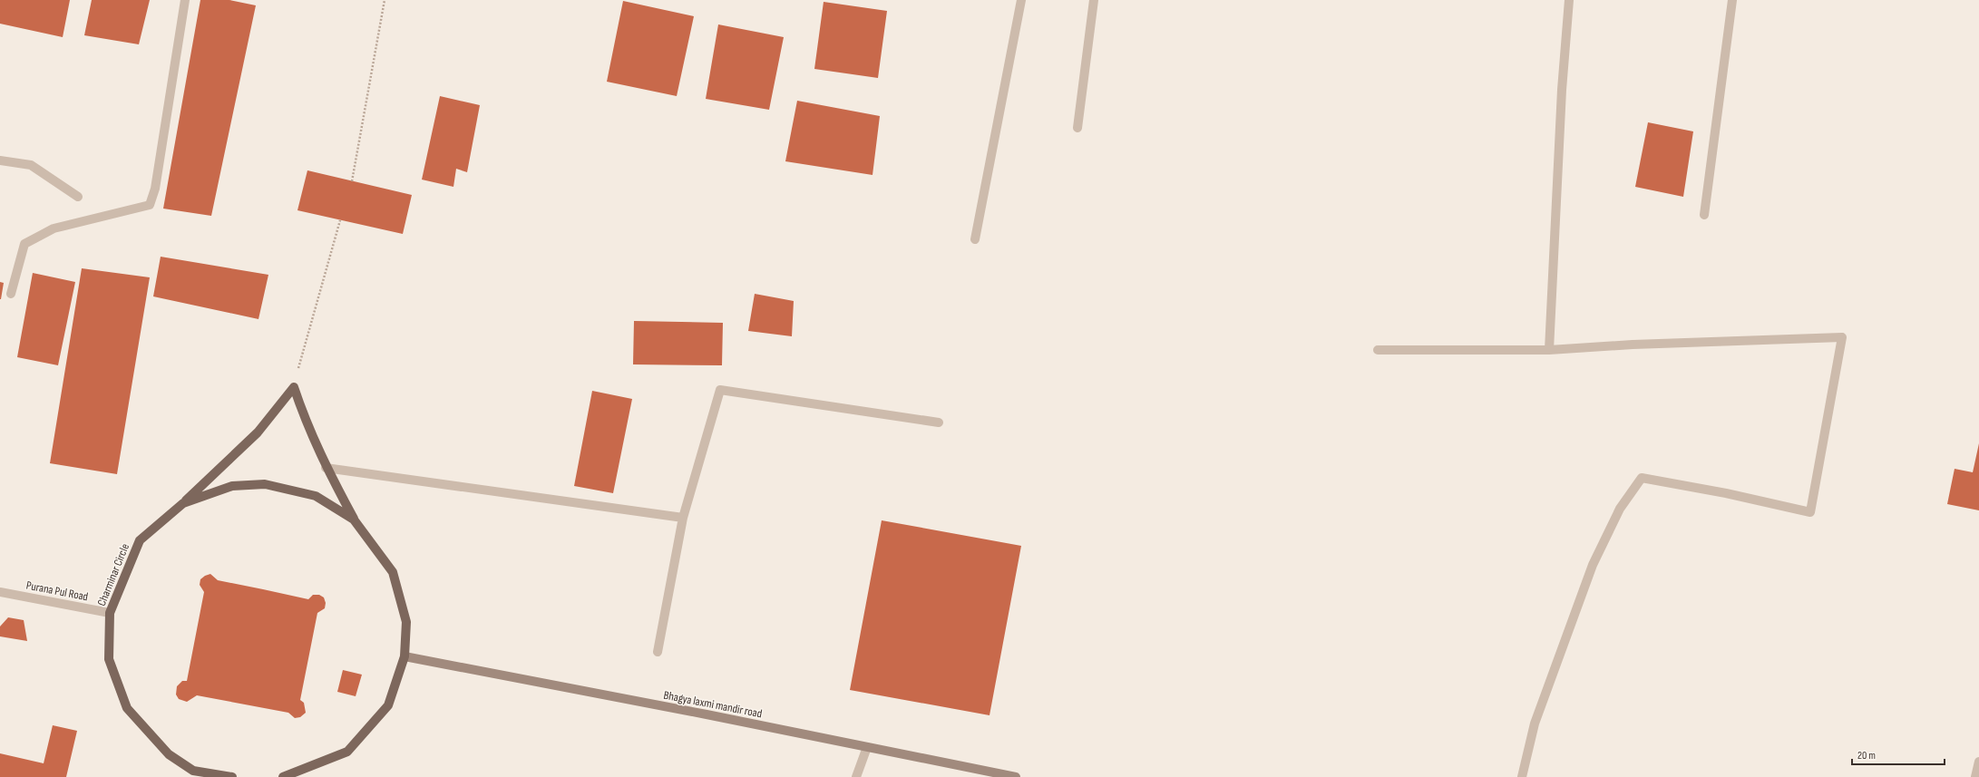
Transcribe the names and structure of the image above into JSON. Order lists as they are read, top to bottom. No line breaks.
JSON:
{"streets":{"main road":["Charminar Circle","Bhagya laxmi mandir road"],"street":["Purana Pul Road"]},"crossings":[["Charminar Circle","Purana Pul Road"],["Charminar Circle","Bhagya laxmi mandir road"]],"scale_bar":"20 m"}
